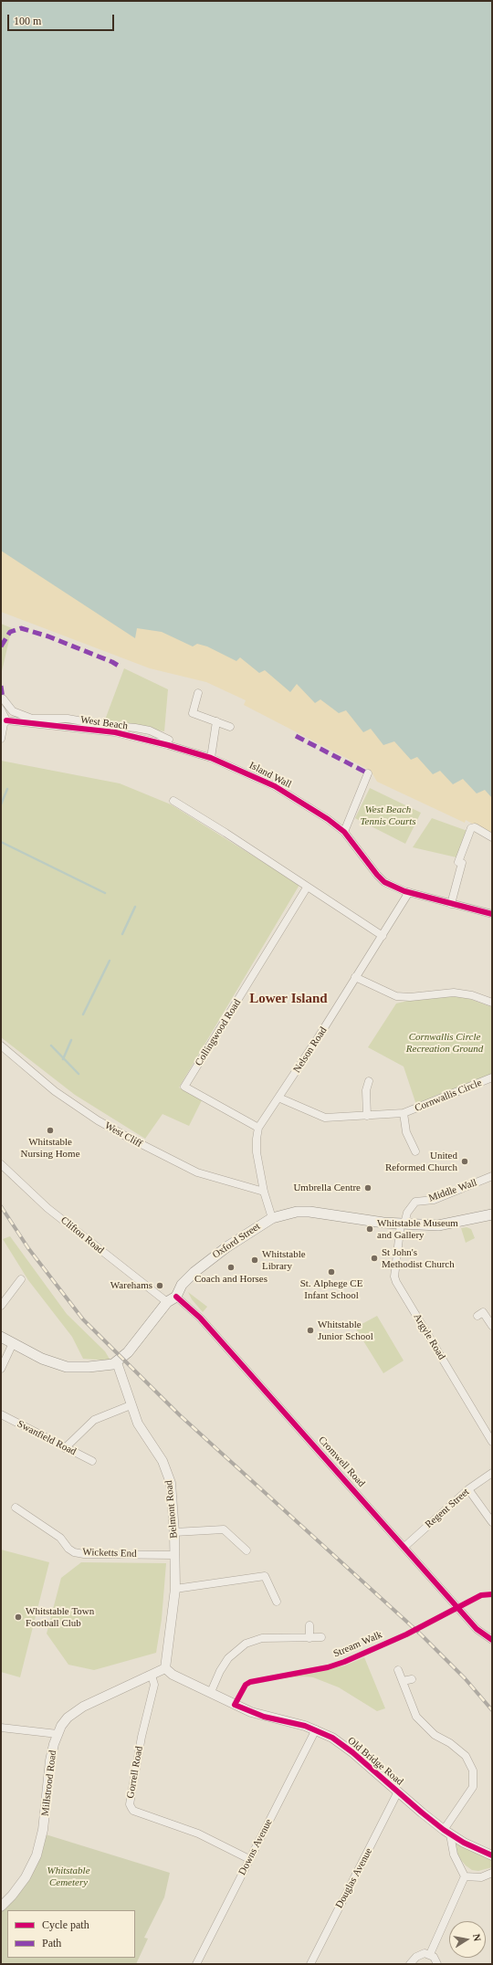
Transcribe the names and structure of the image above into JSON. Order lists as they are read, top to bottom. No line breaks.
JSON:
{"streets":{"main road":["Oxford Street"],"street":["West Beach","Island Wall","Collingwood Road","Nelson Road","Cornwallis Circle","West Cliff","Middle Wall","Clifton Road","Argyle Road","Swanfield Road","Cromwell Road","Regent Street","Belmont Road","Wicketts End","Old Bridge Road","Gorrell Road","Millstrood Road","Downs Avenue","Douglas Avenue"],"cycle path":["Stream Walk"]},"crossings":[["Island Wall","Nelson Road"],["Collingwood Road","Nelson Road"],["Nelson Road","Cornwallis Circle"],["Nelson Road","West Cliff"],["Nelson Road","Oxford Street"],["Middle Wall","Oxford Street"],["Middle Wall","Argyle Road"],["Clifton Road","Oxford Street"],["Oxford Street","Argyle Road"],["Oxford Street","Cromwell Road"],["Oxford Street","Belmont Road"],["Cromwell Road","Regent Street"],["Belmont Road","Wicketts End"],["Belmont Road","Old Bridge Road"],["Belmont Road","Millstrood Road"],["Old Bridge Road","Millstrood Road"],["Old Bridge Road","Downs Avenue"],["Old Bridge Road","Douglas Avenue"],["Gorrell Road","Millstrood Road"],["Gorrell Road","Downs Avenue"]],"districts":["Lower Island"],"parks":["West Beach Tennis Courts","Cornwallis Circle Recreation Ground","Whitstable Cemetery"],"places":["Whitstable Nursing Home","United Reformed Church","Umbrella Centre","Whitstable Museum and Gallery","St John's Methodist Church","Whitstable Library","Coach and Horses","St. Alphege CE Infant School","Warehams","Whitstable Junior School","Whitstable Town Football Club"],"legend":["Cycle path","Path"],"scale_bar":"100 m","north":"right"}
